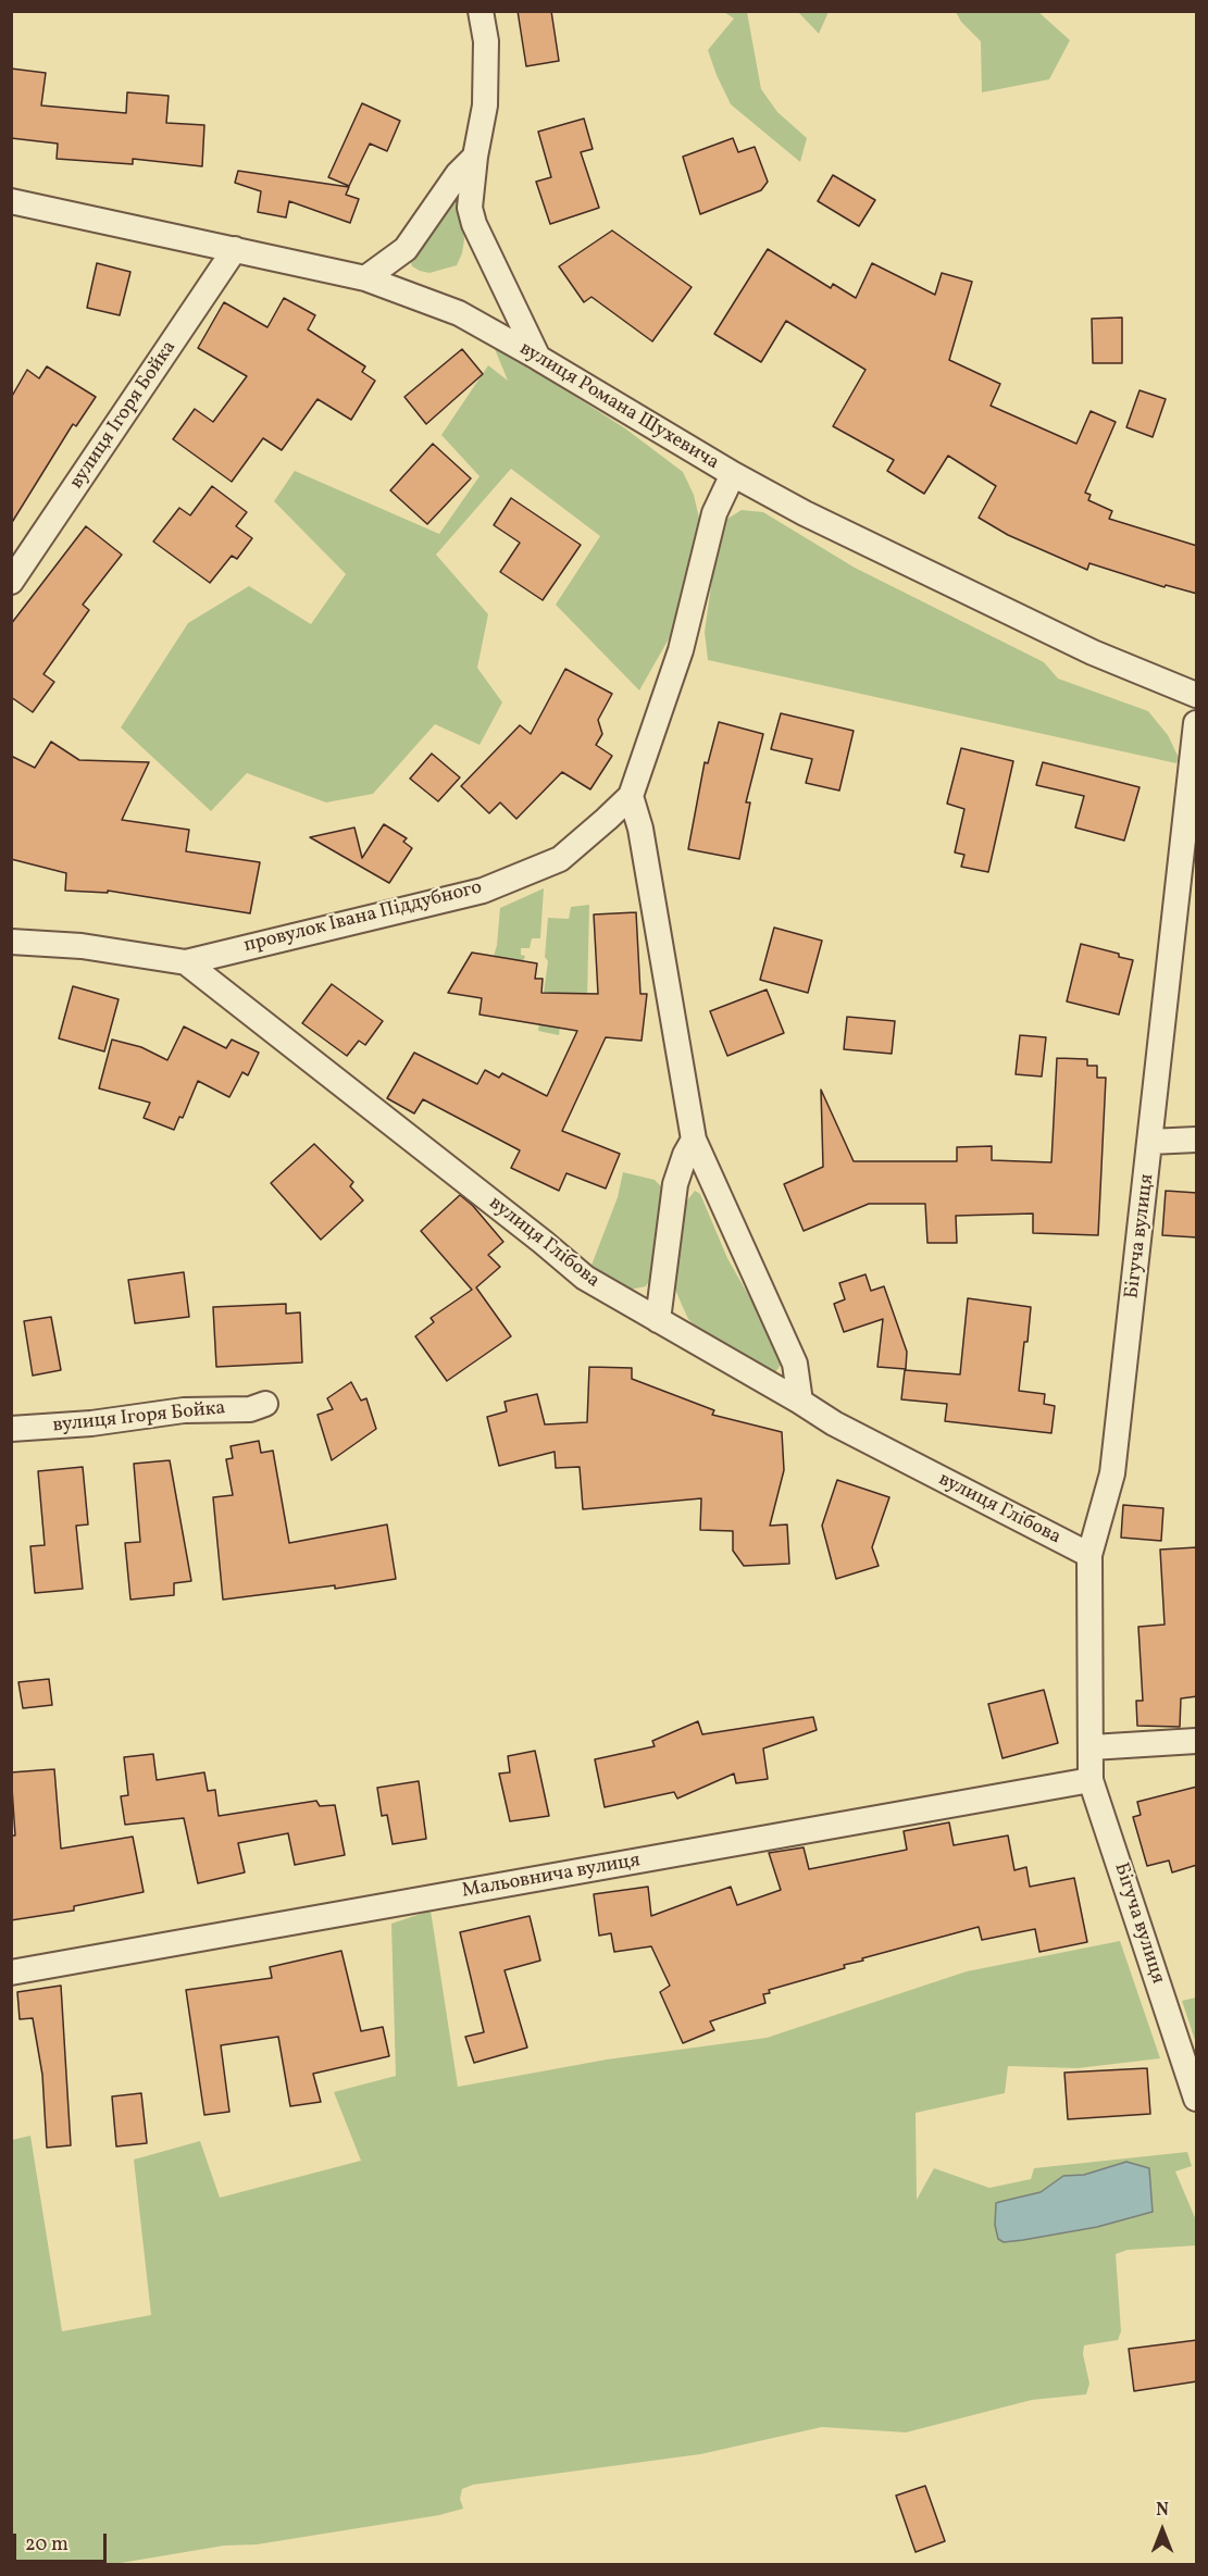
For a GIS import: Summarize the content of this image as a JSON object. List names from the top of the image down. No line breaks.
{"streets":{"street":["вулиця Романа Шухевича","вулиця Ігоря Бойка","провулок Івана Піддубного","Бігуча вулиця","вулиця Глібова","Мальовнича вулиця"]},"crossings":[["вулиця Романа Шухевича","вулиця Ігоря Бойка"],["вулиця Романа Шухевича","провулок Івана Піддубного"],["провулок Івана Піддубного","вулиця Глібова"],["Бігуча вулиця","вулиця Глібова"],["Бігуча вулиця","Мальовнича вулиця"]],"scale_bar":"20 m","north":"top"}
